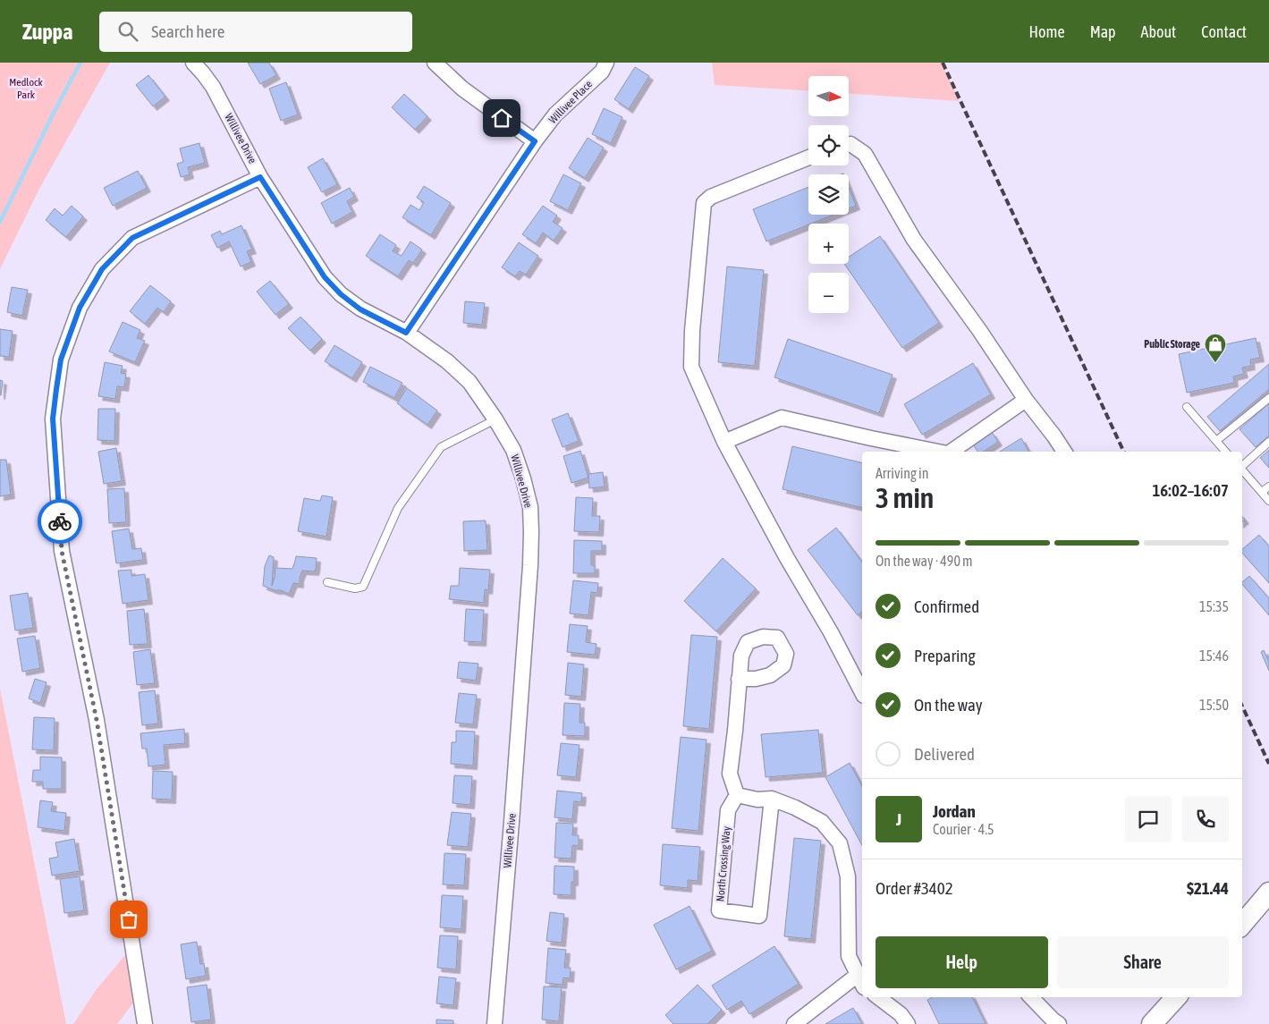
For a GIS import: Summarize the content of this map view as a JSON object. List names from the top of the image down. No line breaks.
{"streets":{"street":["Willivee Place","Willivee Drive","North Crossing Way"]},"crossings":[["Willivee Place","Willivee Drive"]],"parks":["Medlock Park"],"places":{"shop":["Public Storage"]},"north":"right","page":{"header":"Zuppa","search":"Search here","nav":["Home","Map","About","Contact"],"map_buttons":["+","−"],"heading":["3 min","Arriving in","16:02–16:07"],"panel":["Jordan","Courier · 4.5","Order #3402","$21.44"],"bar":"On the way · 490 m","list":[["Confirmed","15:35"],["Preparing","15:46"],["On the way","15:50"],"Delivered"],"round":"J","buttons":["Help","Share"]}}
